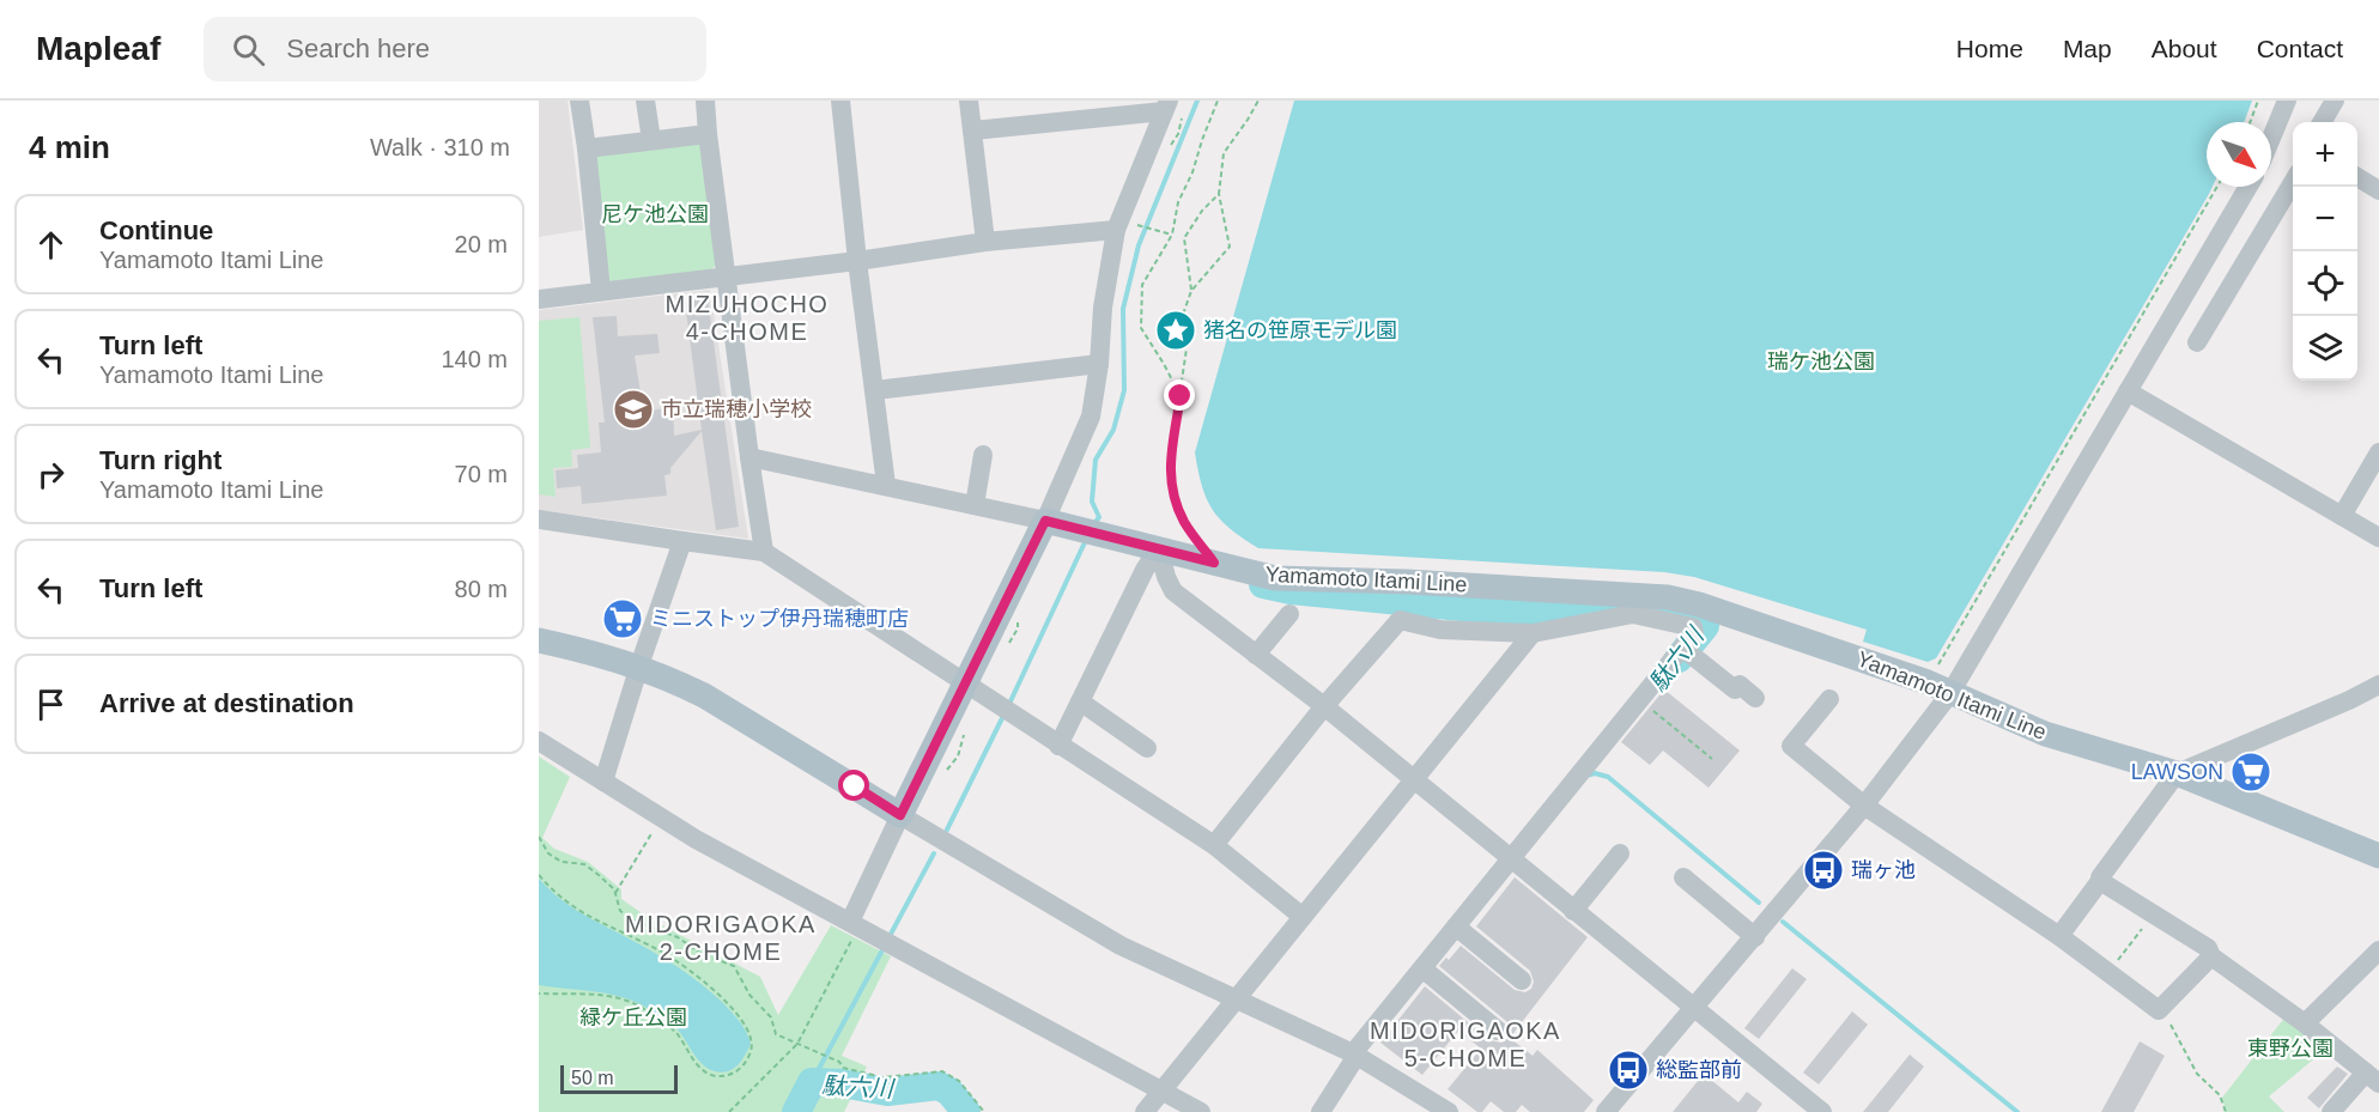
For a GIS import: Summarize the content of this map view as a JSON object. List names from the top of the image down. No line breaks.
{"streets":{"main road":["Yamamoto Itami Line"]},"districts":["MIZUHOCHO 4-CHOME","MIDORIGAOKA 2-CHOME","MIDORIGAOKA 5-CHOME"],"water":["駄六川"],"parks":["尼ケ池公園","瑞ケ池公園","緑ケ丘公園","東野公園"],"places":{"place":["猪名の笹原モデル園"],"school or university":["市立瑞穂小学校"],"supermarket":["ミニストップ伊丹瑞穂町店","LAWSON"],"bus stop":["瑞ヶ池","総監部前"]},"scale_bar":"50 m","north":"bottom right","page":{"header":"Mapleaf","search":"Search here","nav":["Home","Map","About","Contact"],"heading":["4 min","Walk · 310 m"],"map_buttons":["+","−"],"list":[["Continue","Yamamoto Itami Line","20 m"],["Turn left","Yamamoto Itami Line","140 m"],["Turn right","Yamamoto Itami Line","70 m"],["Turn left","80 m"],"Arrive at destination"],"scale":"50 m"}}
